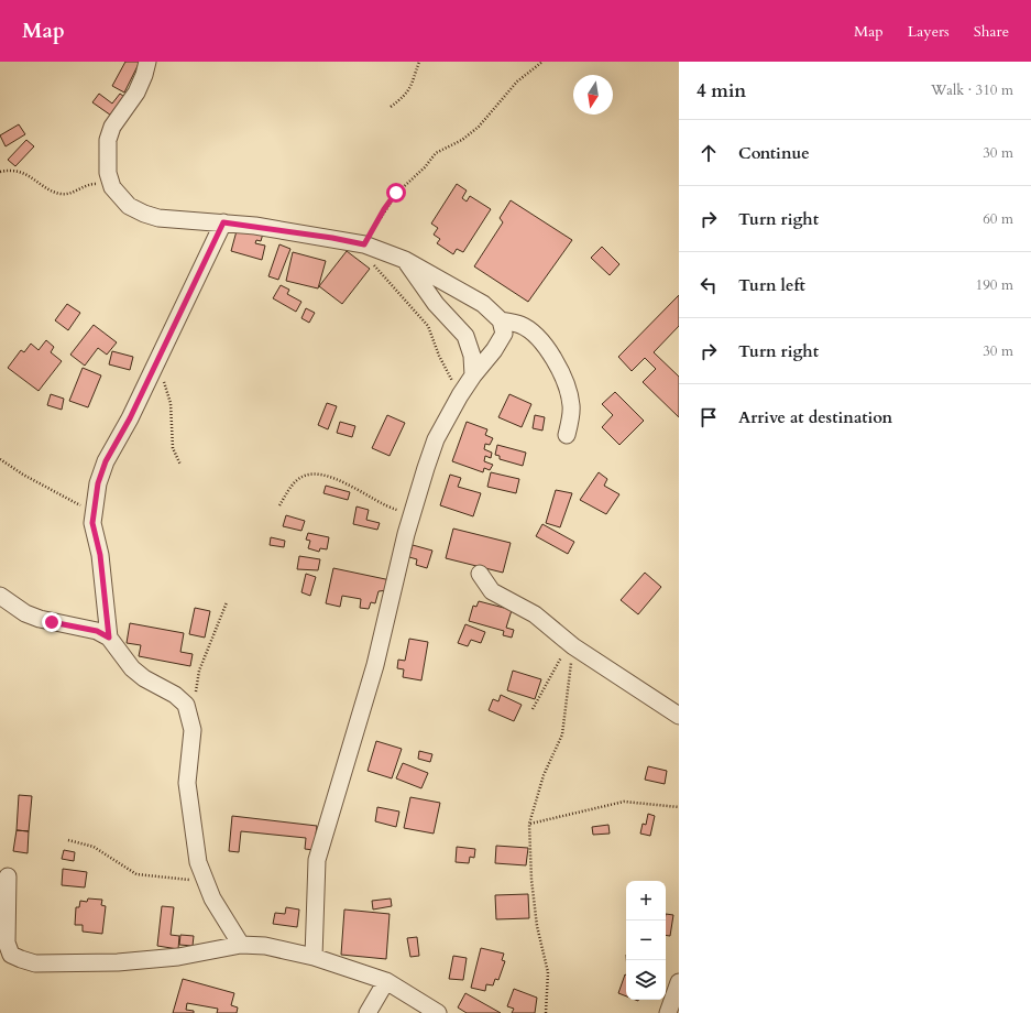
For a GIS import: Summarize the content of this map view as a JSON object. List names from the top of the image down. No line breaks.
{"north":"bottom","page":{"header":"Map","nav":["Map","Layers","Share"],"heading":["4 min","Walk · 310 m"],"list":[["Continue","30 m"],["Turn right","60 m"],["Turn left","190 m"],["Turn right","30 m"],"Arrive at destination"],"map_buttons":["+","−"]}}
